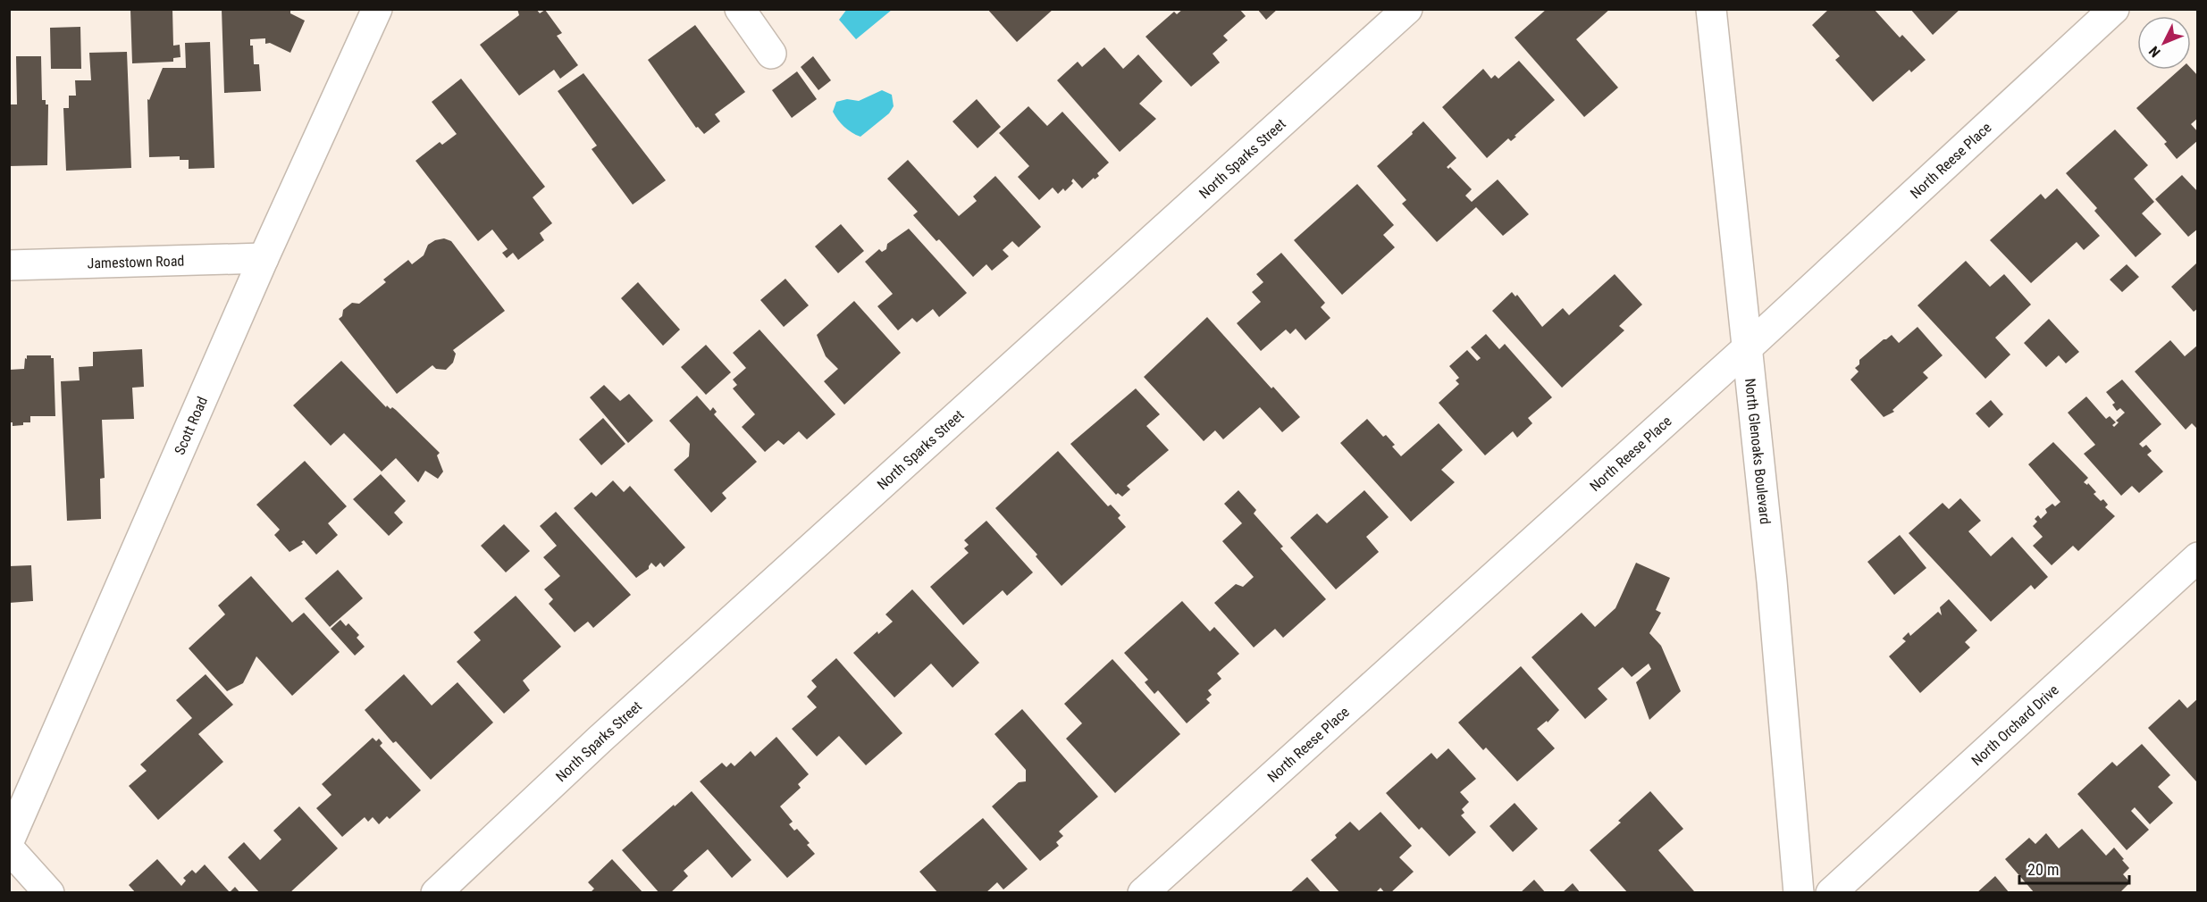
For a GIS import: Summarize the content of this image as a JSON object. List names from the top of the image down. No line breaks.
{"streets":{"street":["North Sparks Street","North Reese Place","Jamestown Road","Scott Road","North Glenoaks Boulevard","North Orchard Drive"]},"crossings":[["North Reese Place","North Glenoaks Boulevard"],["Jamestown Road","Scott Road"]],"scale_bar":"20 m","north":"bottom left"}
